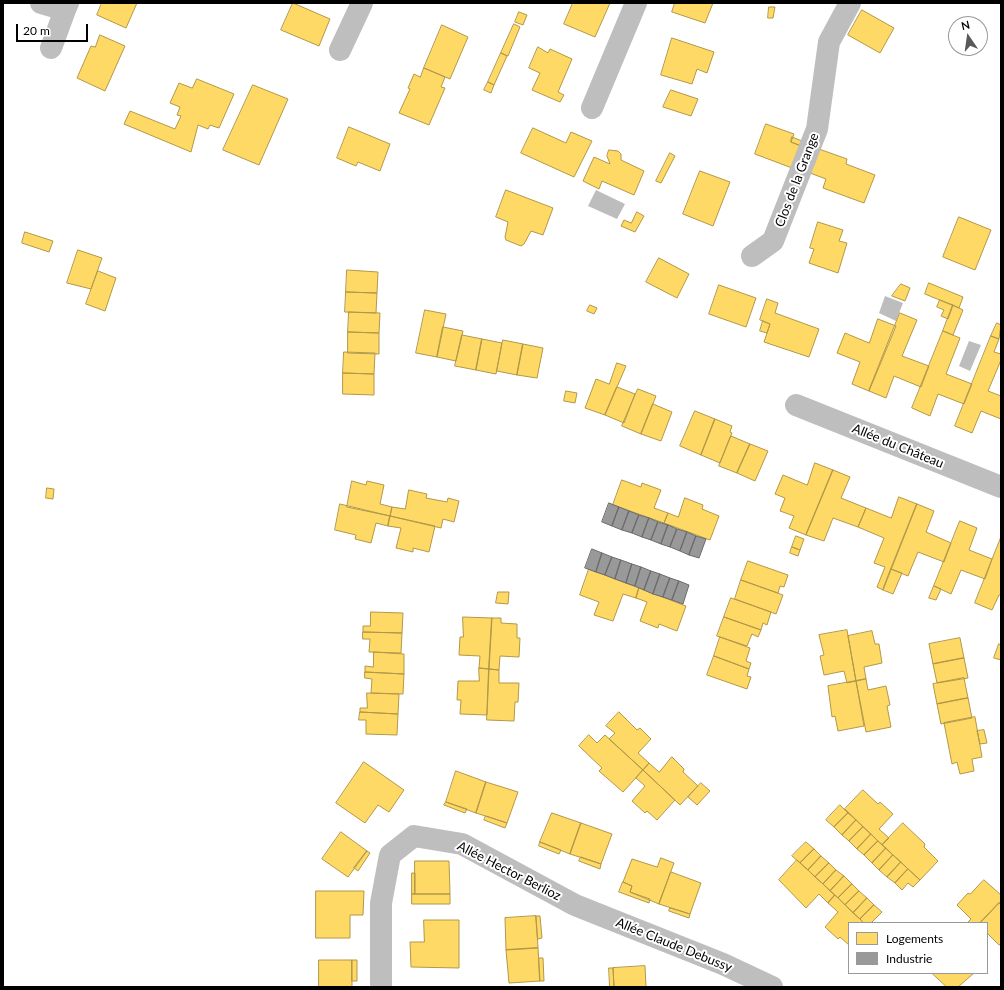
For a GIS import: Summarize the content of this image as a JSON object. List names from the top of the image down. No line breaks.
{"streets":{"street":["Clos de la Grange","Allée du Château","Allée Hector Berlioz","Allée Claude Debussy"]},"crossings":[["Allée Hector Berlioz","Allée Claude Debussy"]],"legend":["Logements","Industrie"],"scale_bar":"20 m","north":"top"}
